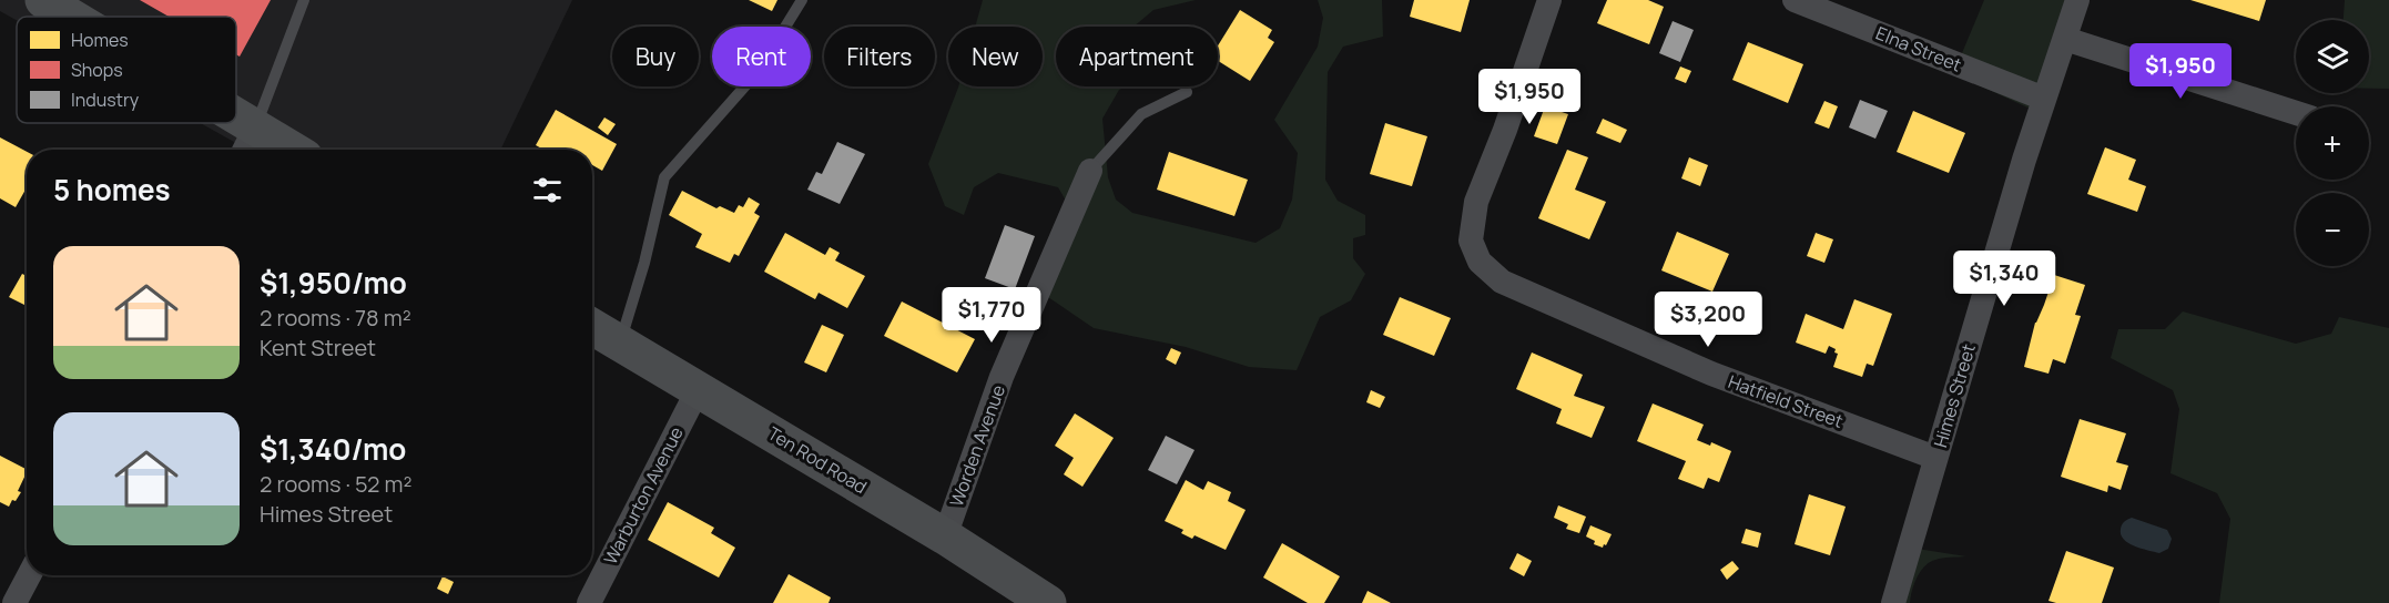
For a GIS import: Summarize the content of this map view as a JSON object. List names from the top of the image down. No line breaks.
{"streets":{"main road":["Ten Rod Road"],"street":["Elna Street","Himes Street","Hatfield Street","Worden Avenue","Warburton Avenue"]},"crossings":[["Elna Street","Himes Street"],["Himes Street","Hatfield Street"],["Worden Avenue","Ten Rod Road"],["Ten Rod Road","Warburton Avenue"]],"legend":["Homes","Shops","Industry"],"page":{"map_buttons":["+","−"],"chip":["Buy","Rent","Filters","New","Apartment"],"price":["$1,950","$1,950","$1,340","$1,770","$3,200"],"heading":"5 homes","list":[{"name":"$1,950/mo","note":"2 rooms · 78 m² · Kent Street"},{"name":"$1,340/mo","note":"2 rooms · 52 m² · Himes Street"}]}}
